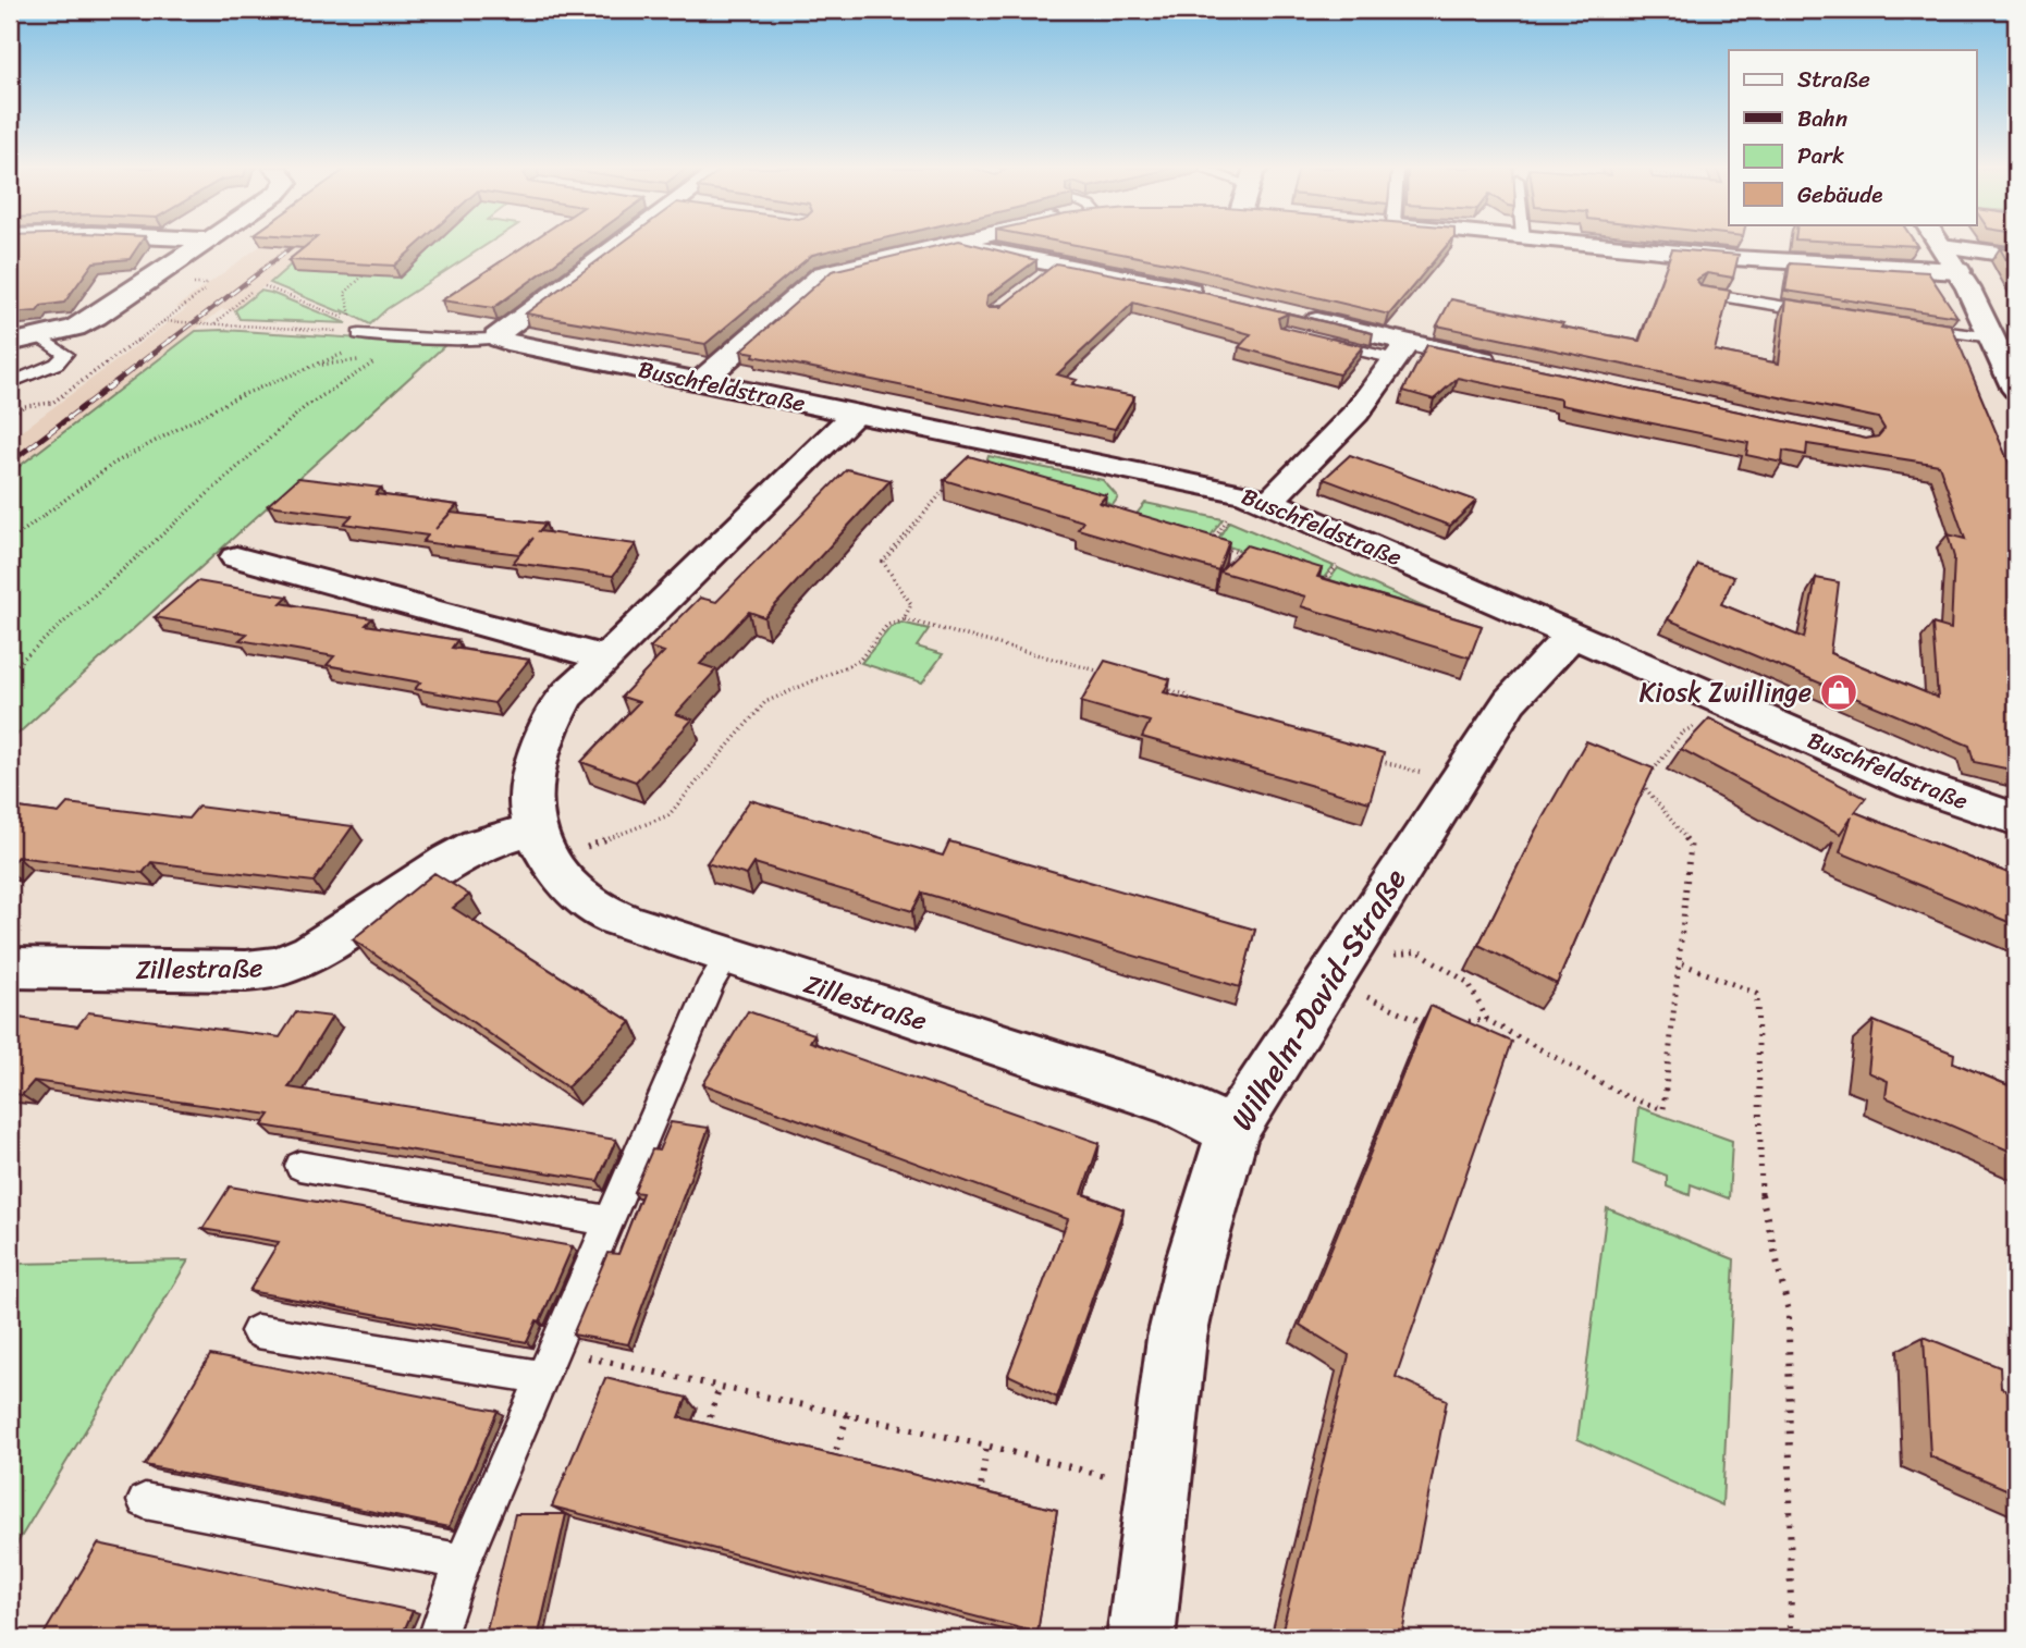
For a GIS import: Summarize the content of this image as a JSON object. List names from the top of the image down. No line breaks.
{"streets":{"street":["Buschfeldstraße","Zillestraße","Wilhelm-David-Straße"]},"crossings":[["Buschfeldstraße","Wilhelm-David-Straße"],["Zillestraße","Wilhelm-David-Straße"]],"places":{"shop":["Kiosk Zwillinge"]},"legend":["Straße","Bahn","Park","Gebäude"]}
